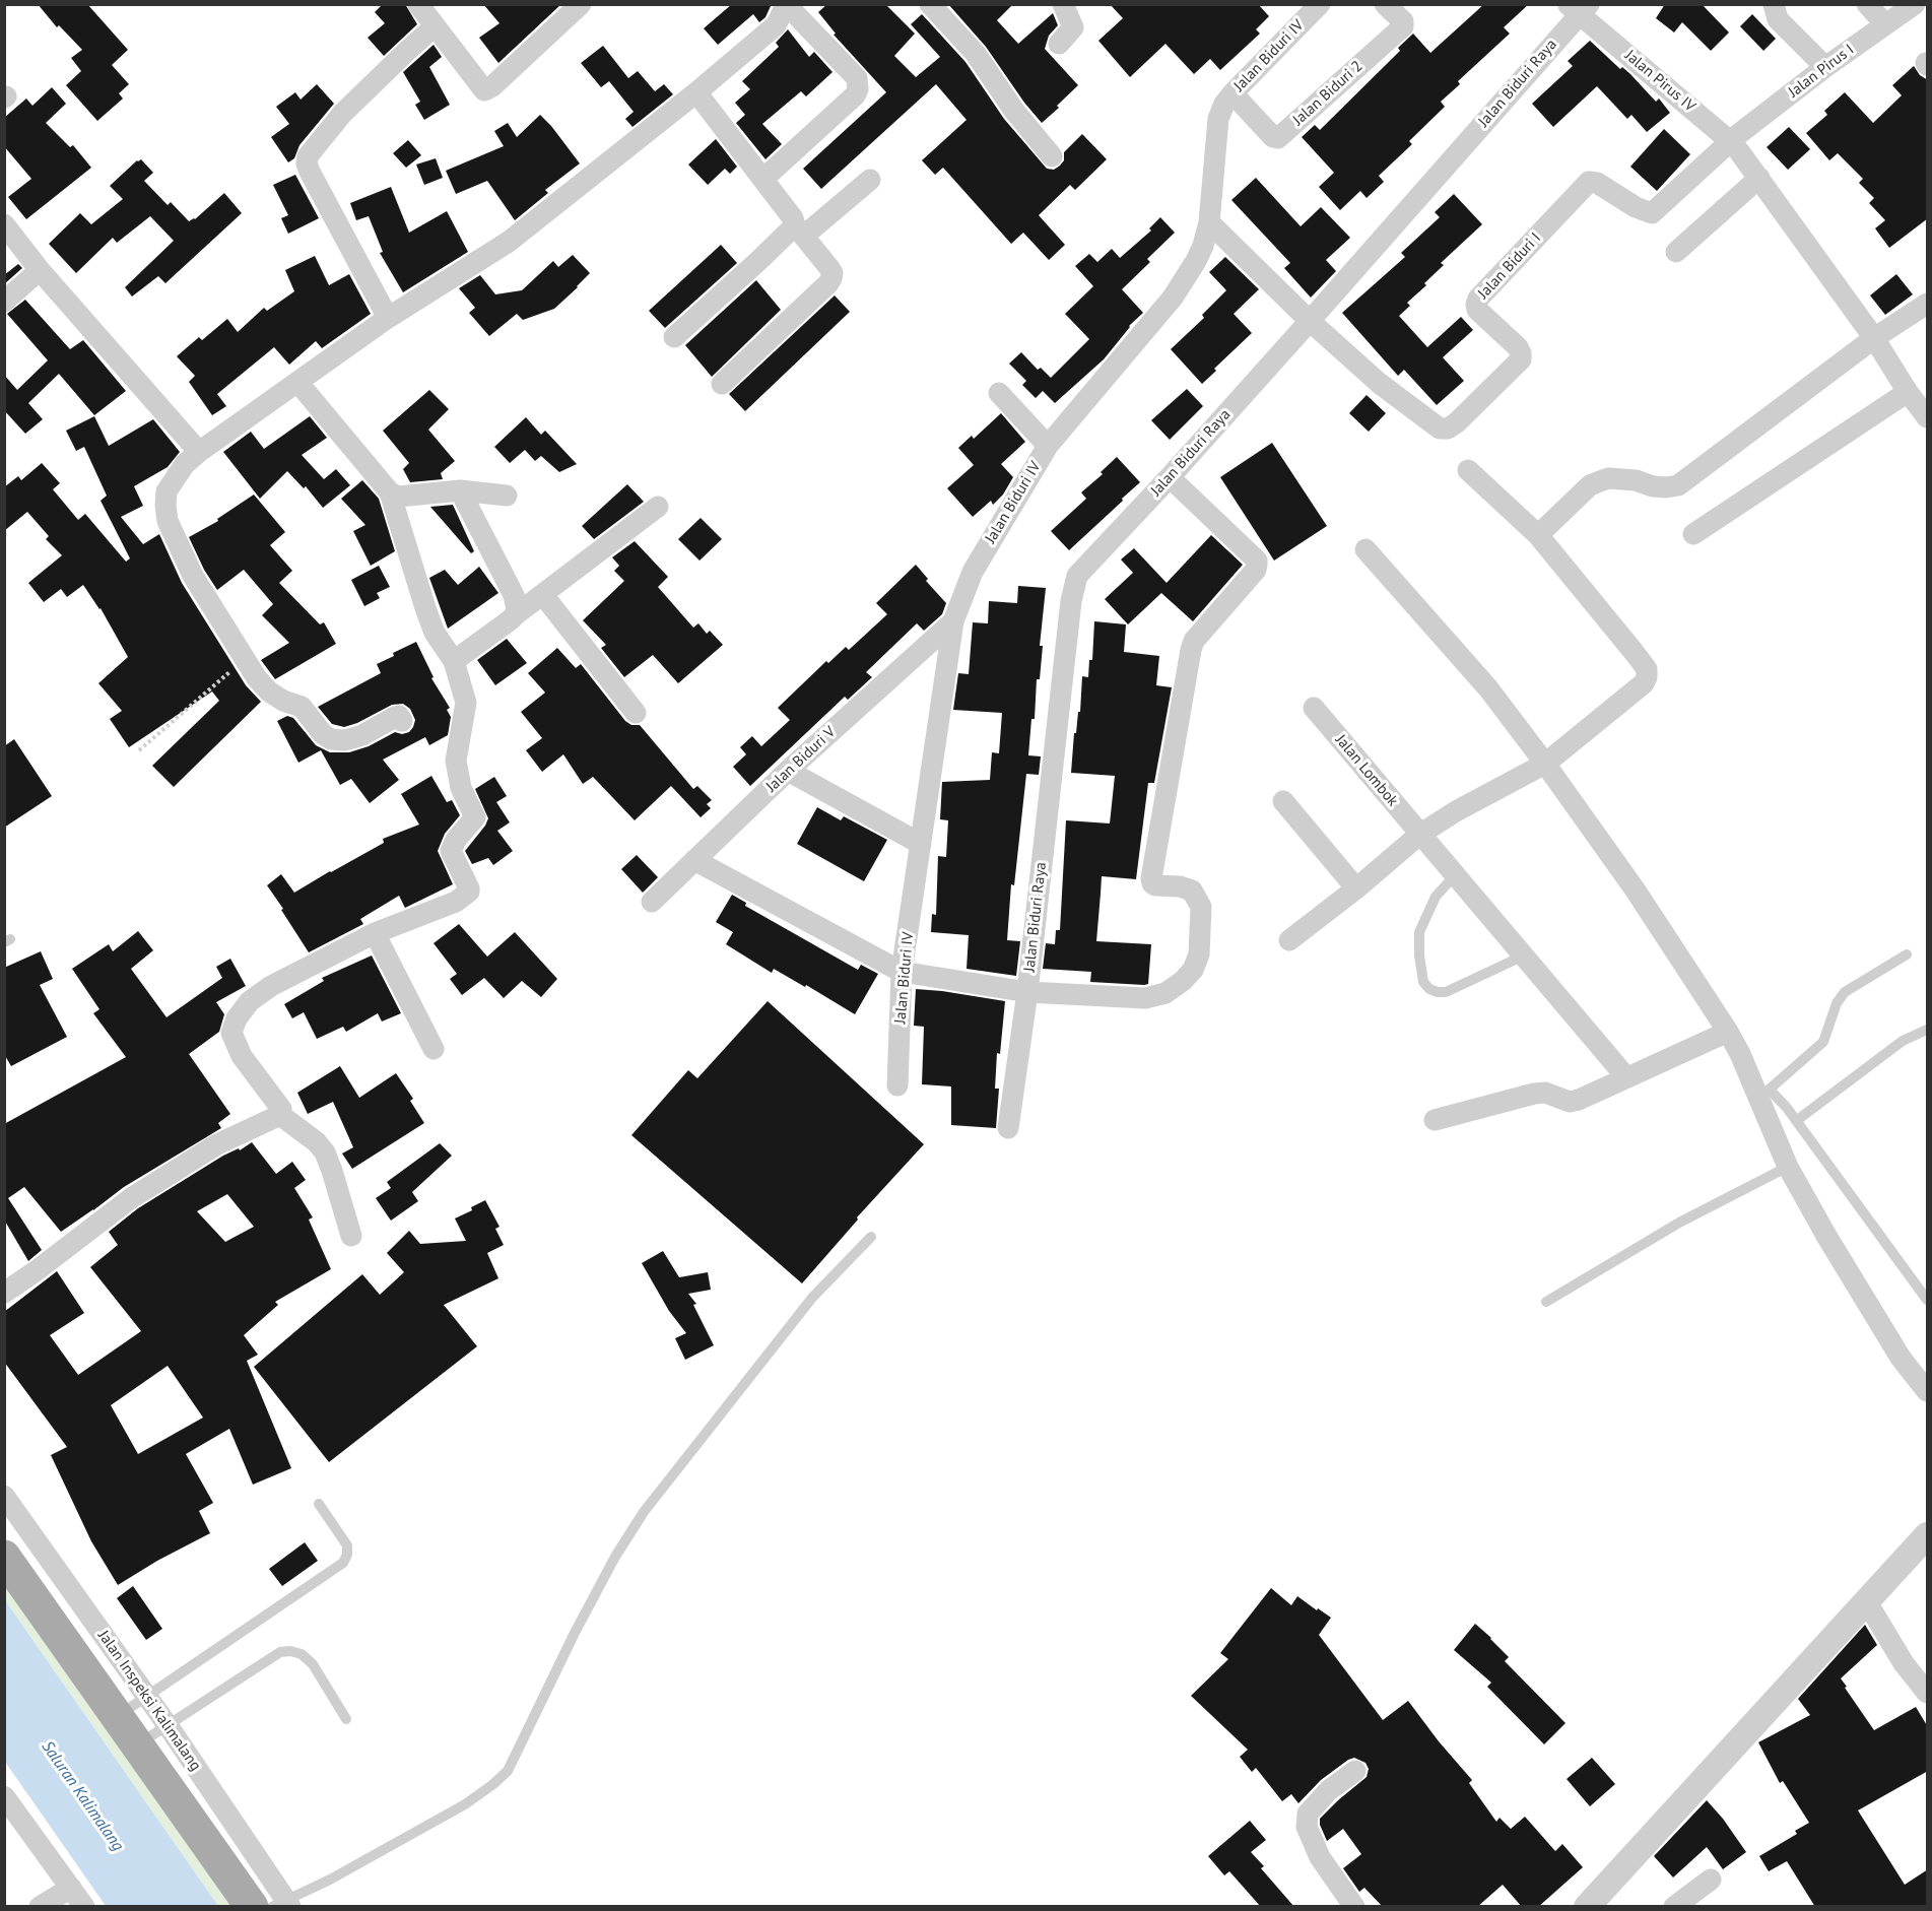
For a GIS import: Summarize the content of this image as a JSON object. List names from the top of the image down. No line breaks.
{"streets":{"street":["Jalan Biduri IV","Jalan Pirus I","Jalan Pirus IV","Jalan Biduri Raya","Jalan Biduri 2","Jalan Biduri I","Jalan Biduri V","Jalan Lombok","Jalan Inspeksi Kalimalang"]},"crossings":[["Jalan Biduri IV","Jalan Biduri 2"],["Jalan Biduri IV","Jalan Biduri V"],["Jalan Pirus I","Jalan Pirus IV"],["Jalan Pirus I","Jalan Biduri I"],["Jalan Pirus IV","Jalan Biduri Raya"],["Jalan Pirus IV","Jalan Biduri I"],["Jalan Biduri Raya","Jalan Biduri I"]],"water":["Saluran Kalimalang"]}
